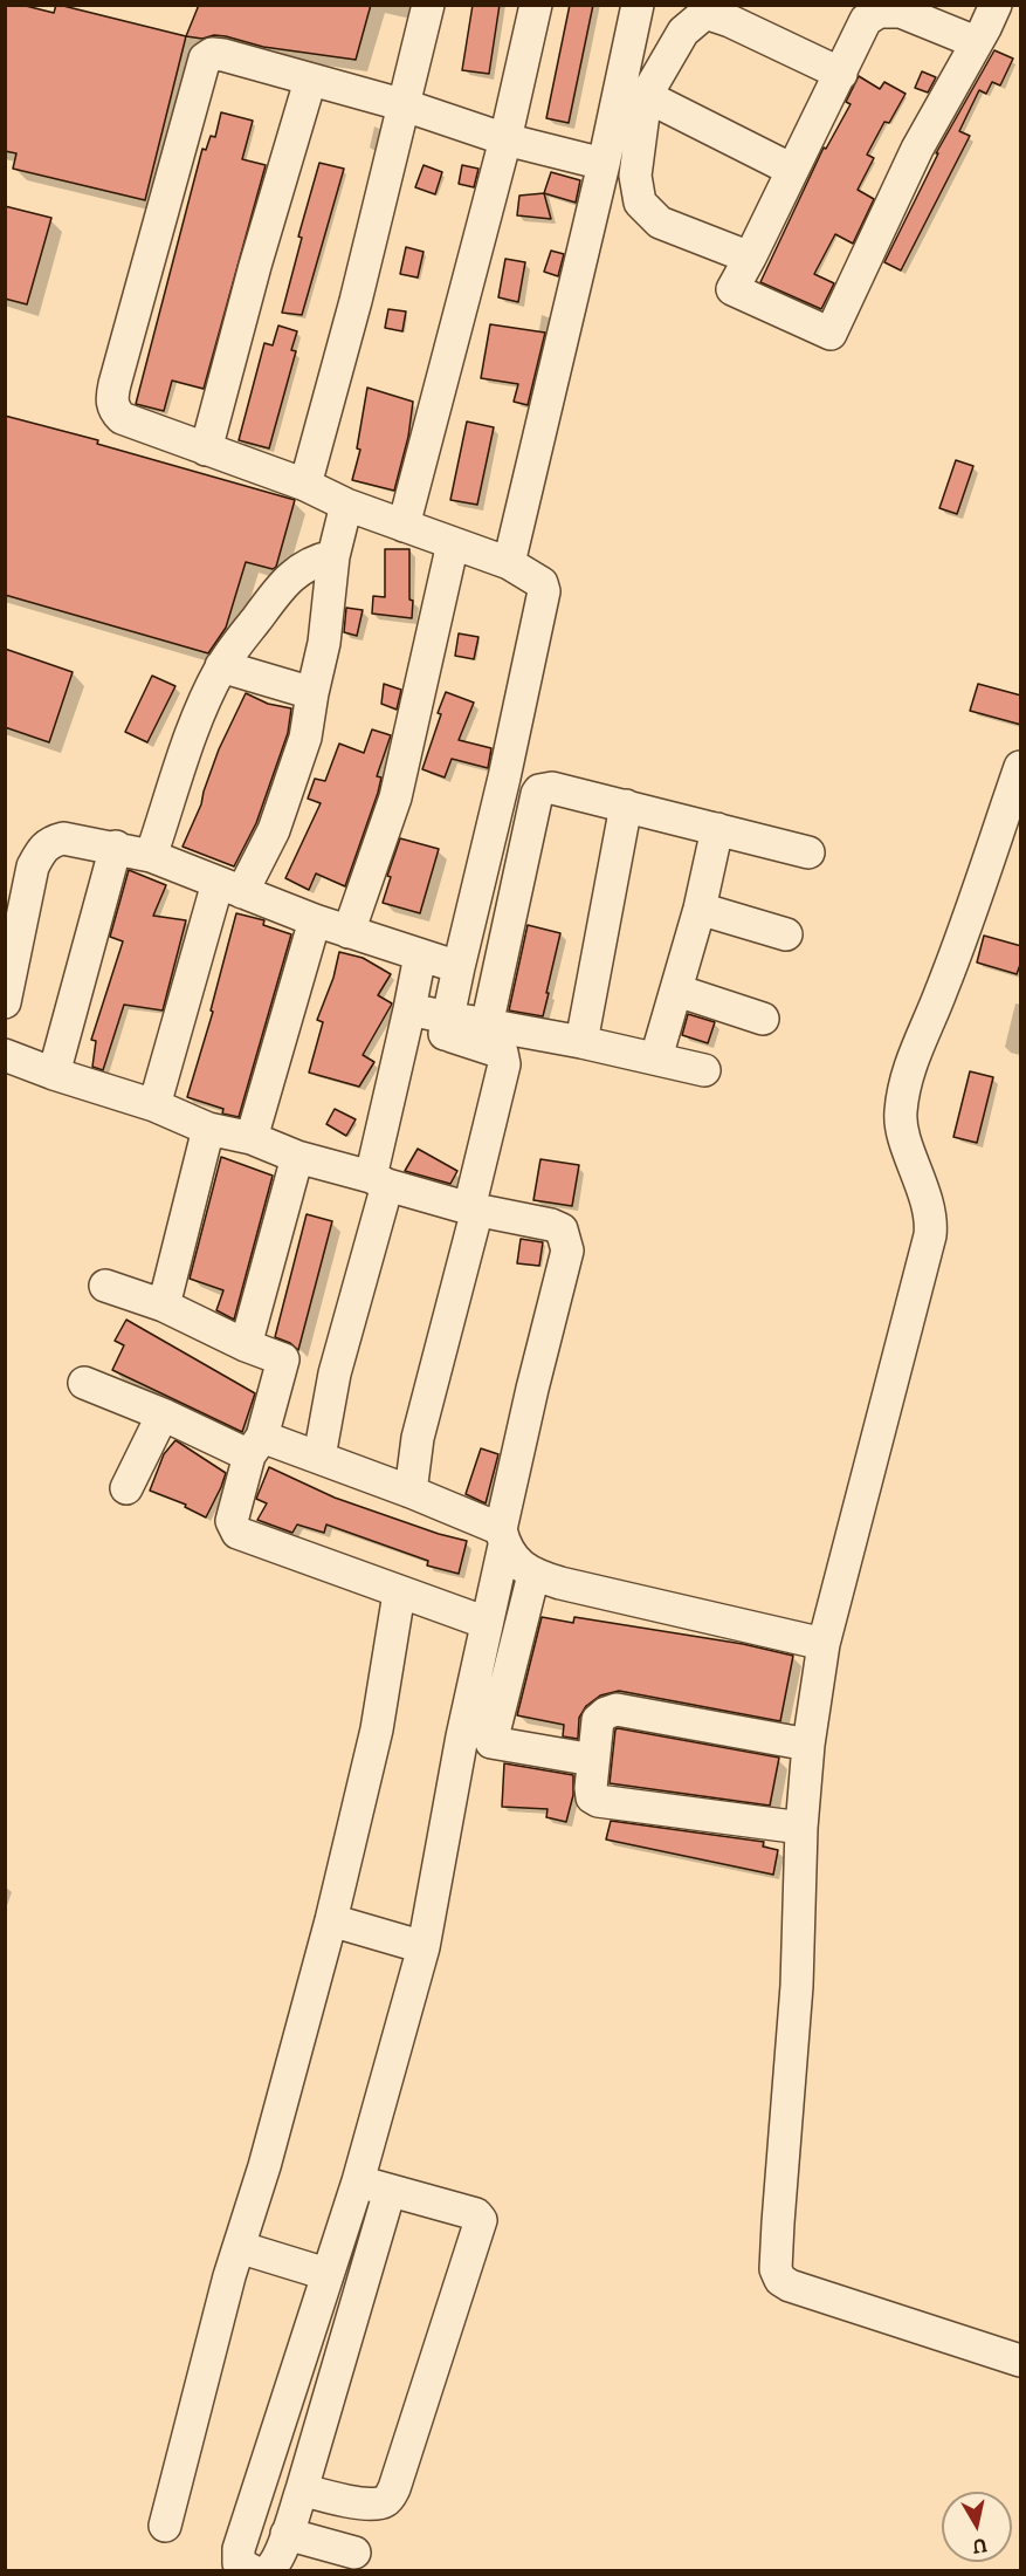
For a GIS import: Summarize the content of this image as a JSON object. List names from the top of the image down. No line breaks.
{"north":"bottom"}
